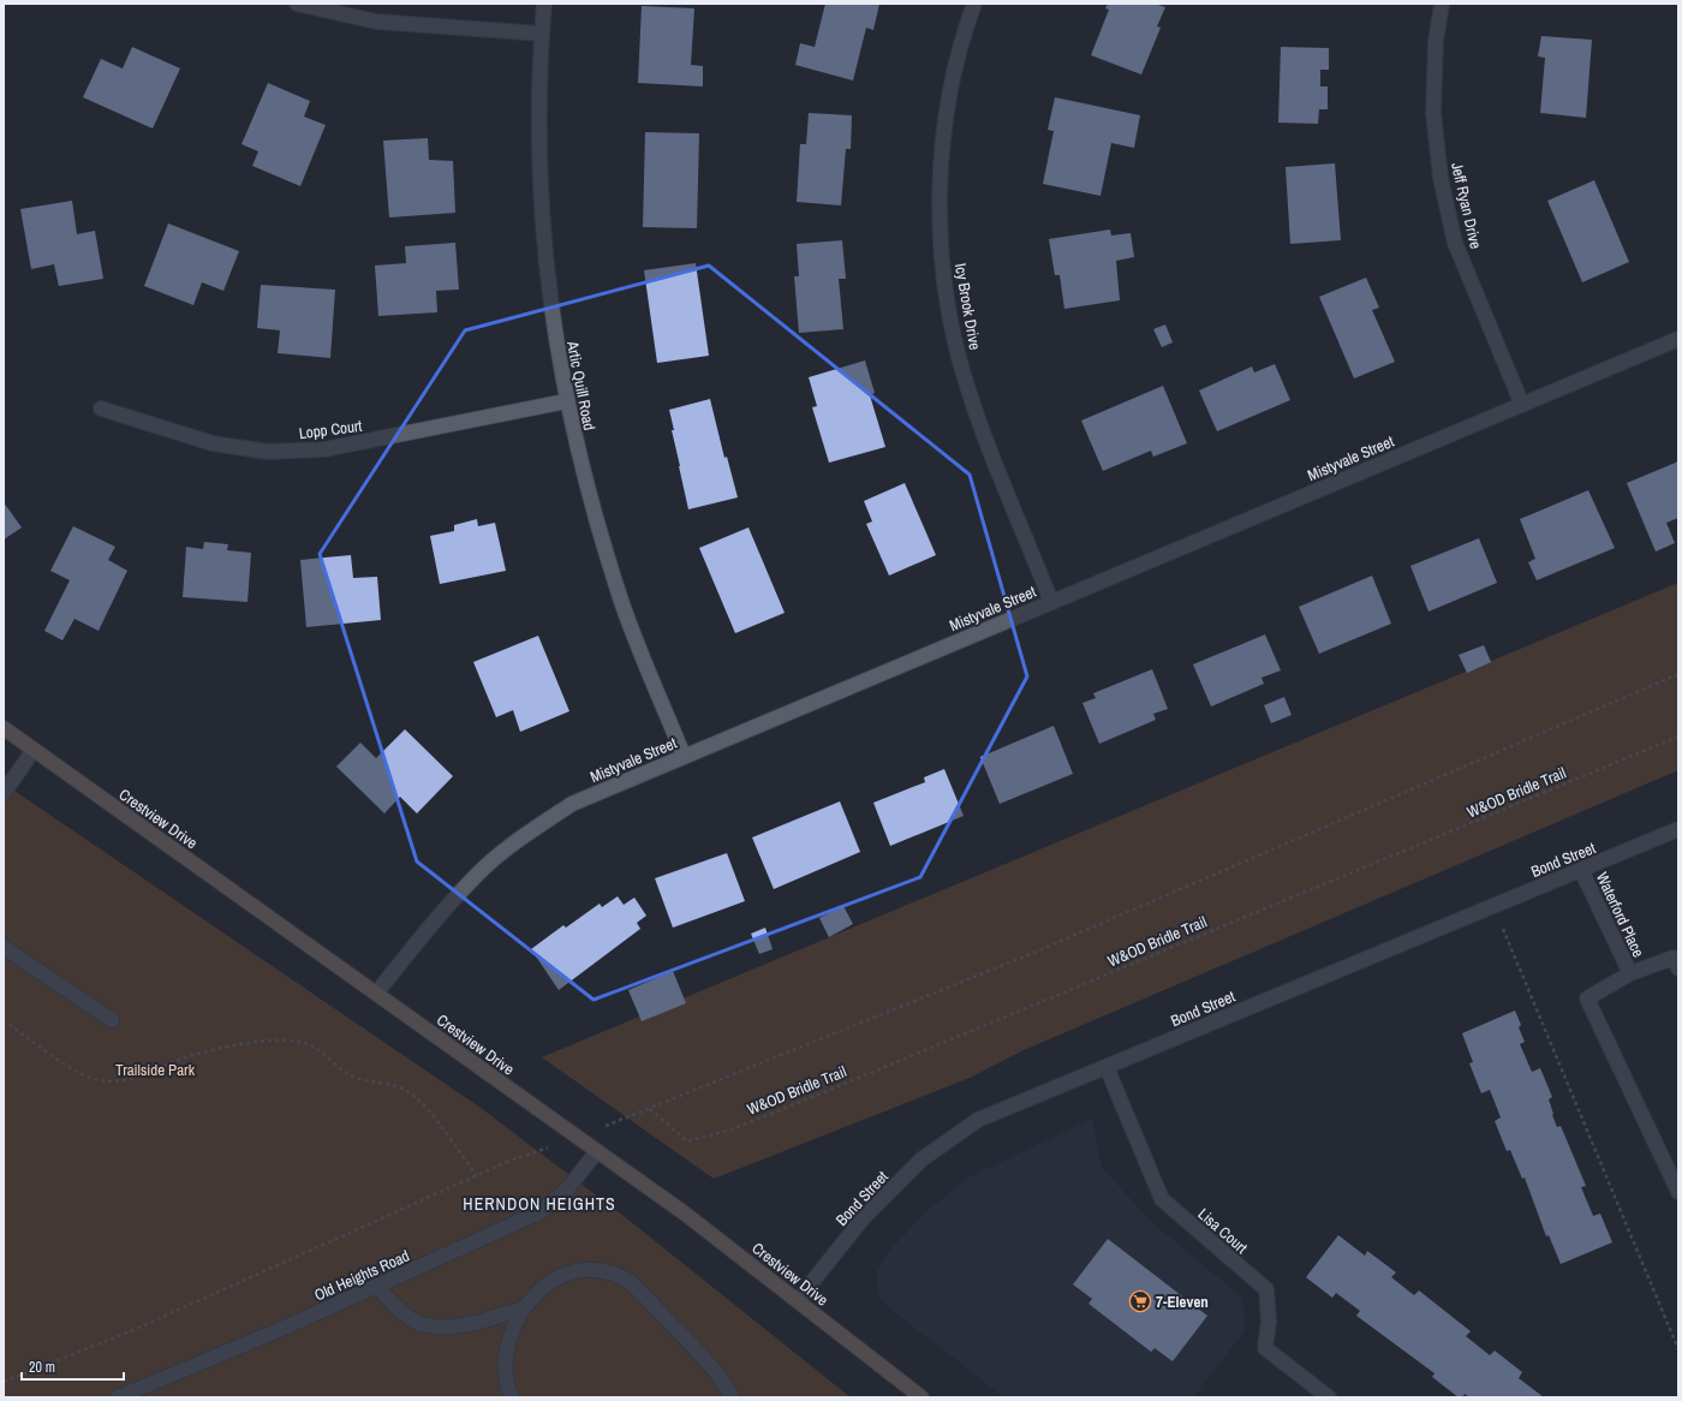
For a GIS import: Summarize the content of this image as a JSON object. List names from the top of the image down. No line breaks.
{"streets":{"main road":["Crestview Drive"],"street":["Jeff Ryan Drive","Icy Brook Drive","Artic Quill Road","Lopp Court","Mistyvale Street","Bond Street","Waterford Place","Lisa Court","Old Heights Road"],"path":["W&OD Bridle Trail"]},"crossings":[["Jeff Ryan Drive","Mistyvale Street"],["Icy Brook Drive","Mistyvale Street"],["Artic Quill Road","Lopp Court"],["Artic Quill Road","Mistyvale Street"],["Mistyvale Street","Crestview Drive"],["Crestview Drive","Bond Street"],["Crestview Drive","Old Heights Road"],["Bond Street","Waterford Place"],["Bond Street","Lisa Court"]],"districts":["HERNDON HEIGHTS"],"parks":["Trailside Park"],"places":{"supermarket":["7-Eleven"]},"scale_bar":"20 m"}
